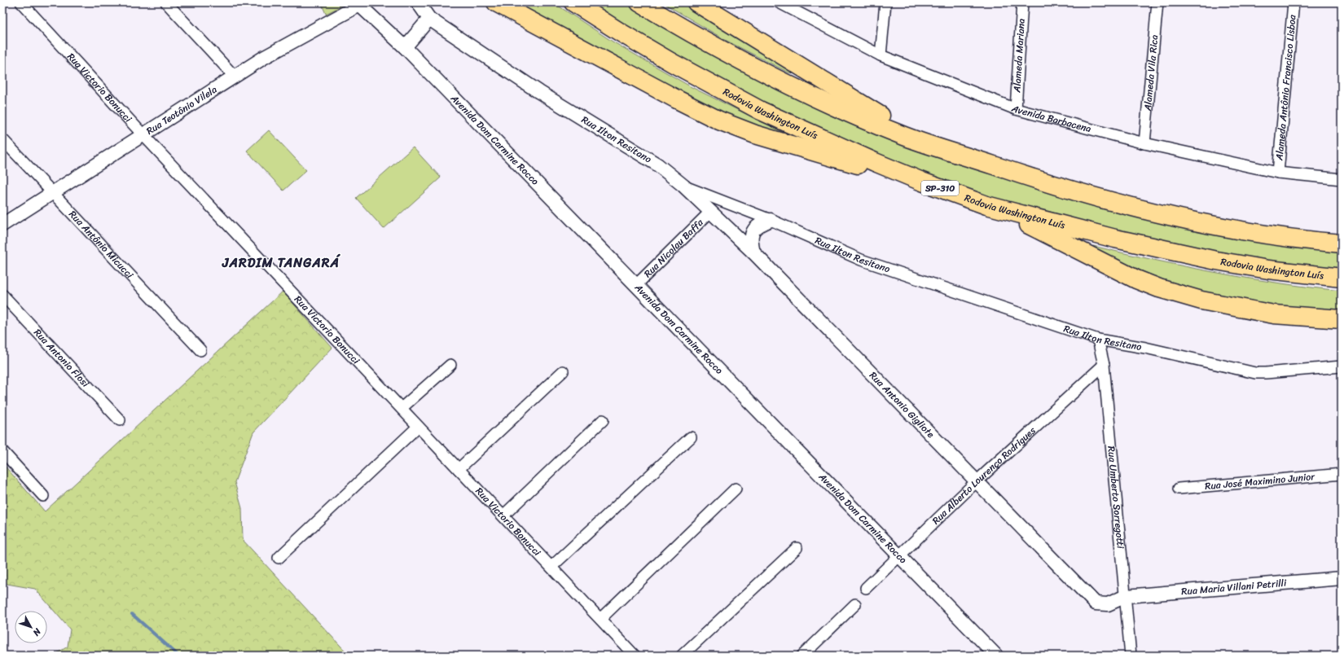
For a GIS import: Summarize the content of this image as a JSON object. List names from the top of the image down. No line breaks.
{"streets":{"highway":["Rodovia Washington Luís","SP-310"],"street":["Alameda Mariana","Alameda Vila Rica","Rua Victorio Bonucci","Alameda Antônio Francisco Lisboa","Rua Teotônio Vilela","Avenida Barbacena","Avenida Dom Carmine Rocco","Rua Ilton Resitano","Rua Antônio Micucci","Rua Nicolau Baffa","Rua Antonio Flosi","Rua Antonio Gigliote","Rua Alberto Lourenço Rodrigues","Rua José Maximino Junior","Rua Umberto Sorregotti","Rua Maria Villani Petrilli"]},"crossings":[["Alameda Mariana","Avenida Barbacena"],["Alameda Vila Rica","Avenida Barbacena"],["Rua Victorio Bonucci","Rua Teotônio Vilela"],["Alameda Antônio Francisco Lisboa","Avenida Barbacena"],["Rua Teotônio Vilela","Avenida Dom Carmine Rocco"],["Rua Teotônio Vilela","Rua Antônio Micucci"],["Avenida Dom Carmine Rocco","Rua Nicolau Baffa"],["Avenida Dom Carmine Rocco","Rua Alberto Lourenço Rodrigues"],["Rua Ilton Resitano","Rua Antonio Gigliote"],["Rua Ilton Resitano","Rua Umberto Sorregotti"],["Rua Nicolau Baffa","Rua Antonio Gigliote"],["Rua Antonio Gigliote","Rua Alberto Lourenço Rodrigues"],["Rua Antonio Gigliote","Rua Umberto Sorregotti"],["Rua Antonio Gigliote","Rua Maria Villani Petrilli"],["Rua Alberto Lourenço Rodrigues","Rua Umberto Sorregotti"],["Rua Umberto Sorregotti","Rua Maria Villani Petrilli"]],"districts":["JARDIM TANGARÁ"],"north":"bottom right"}
